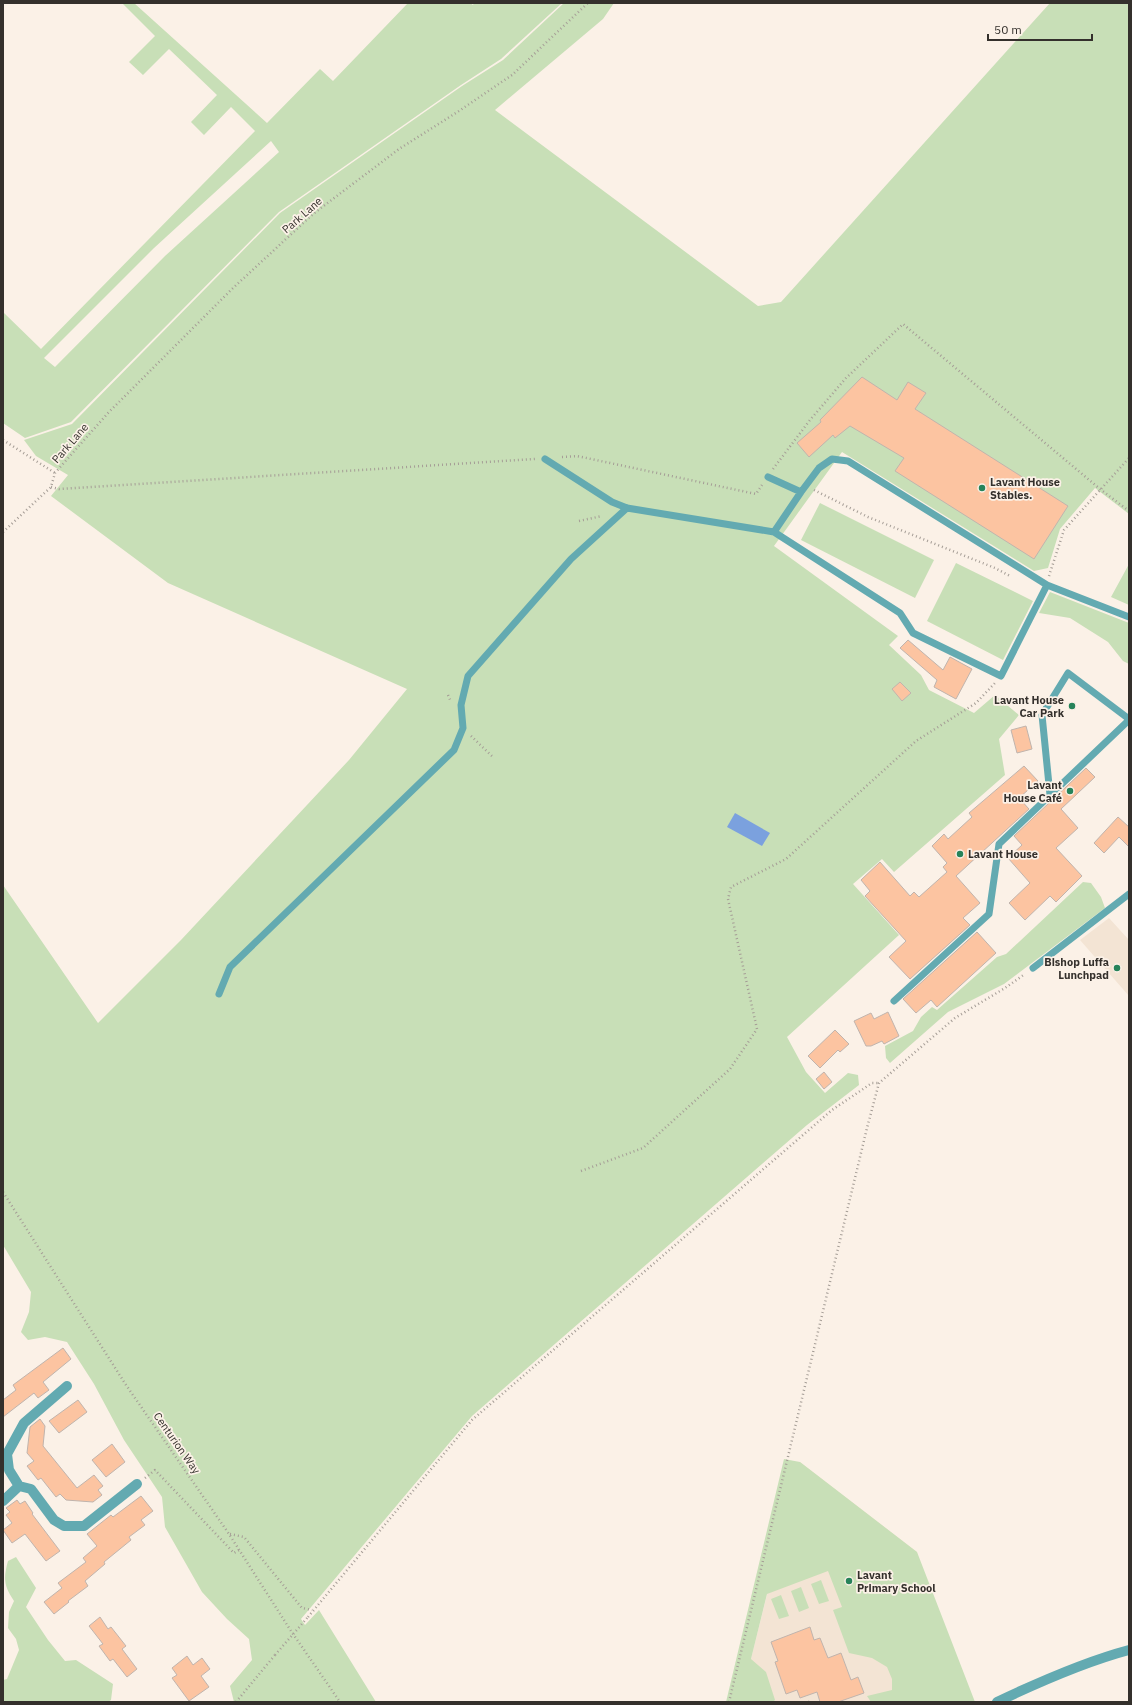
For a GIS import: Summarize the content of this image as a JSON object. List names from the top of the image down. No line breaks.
{"streets":{"path":["Park Lane","Centurion Way"]},"places":["Lavant House Stables.","Lavant House Car Park","Lavant House Café","Lavant House","Bishop Luffa Lunchpad","Lavant Primary School"],"scale_bar":"50 m"}
